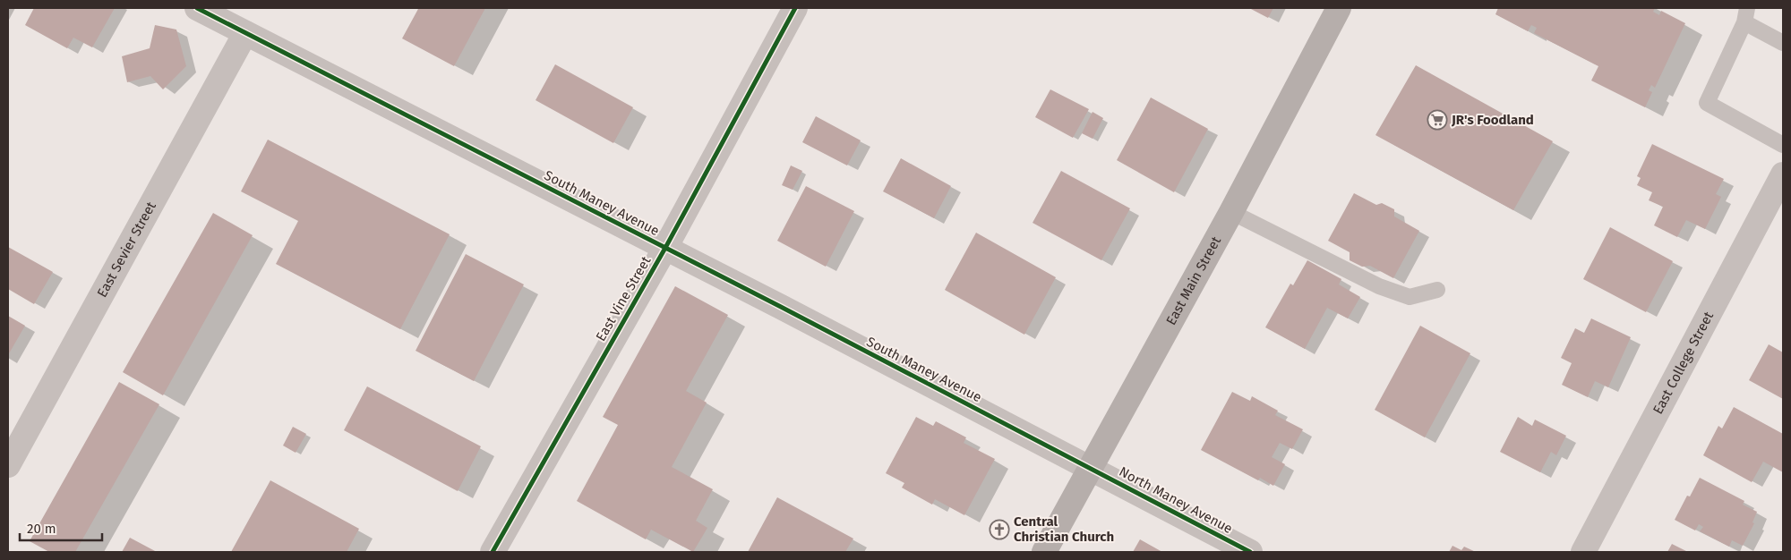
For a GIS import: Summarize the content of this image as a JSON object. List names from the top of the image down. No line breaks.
{"streets":{"street":["South Maney Avenue","East Sevier Street","East Main Street","East Vine Street","East College Street","North Maney Avenue"]},"crossings":[["South Maney Avenue","East Sevier Street"],["South Maney Avenue","East Main Street"],["South Maney Avenue","East Vine Street"],["South Maney Avenue","North Maney Avenue"],["East Main Street","North Maney Avenue"]],"places":{"supermarket":["JR's Foodland"],"church":["Central Christian Church"]},"scale_bar":"20 m"}
